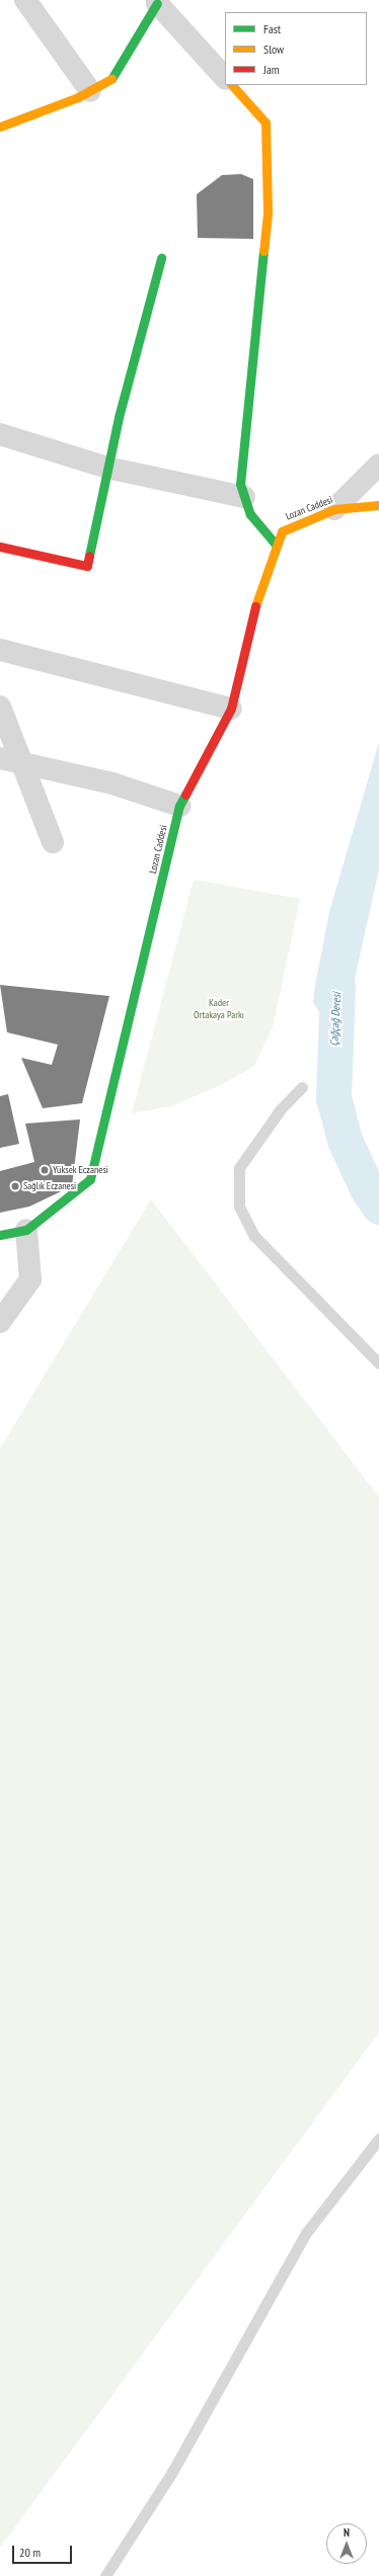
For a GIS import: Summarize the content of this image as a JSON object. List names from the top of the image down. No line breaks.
{"streets":{"street":["Lozan Caddesi"]},"water":["Çağçağ Deresi"],"parks":["Kader Ortakaya Parkı"],"places":["Yüksek Eczanesi","Sağlık Eczanesi"],"legend":["Fast","Slow","Jam"],"scale_bar":"20 m","north":"top"}
